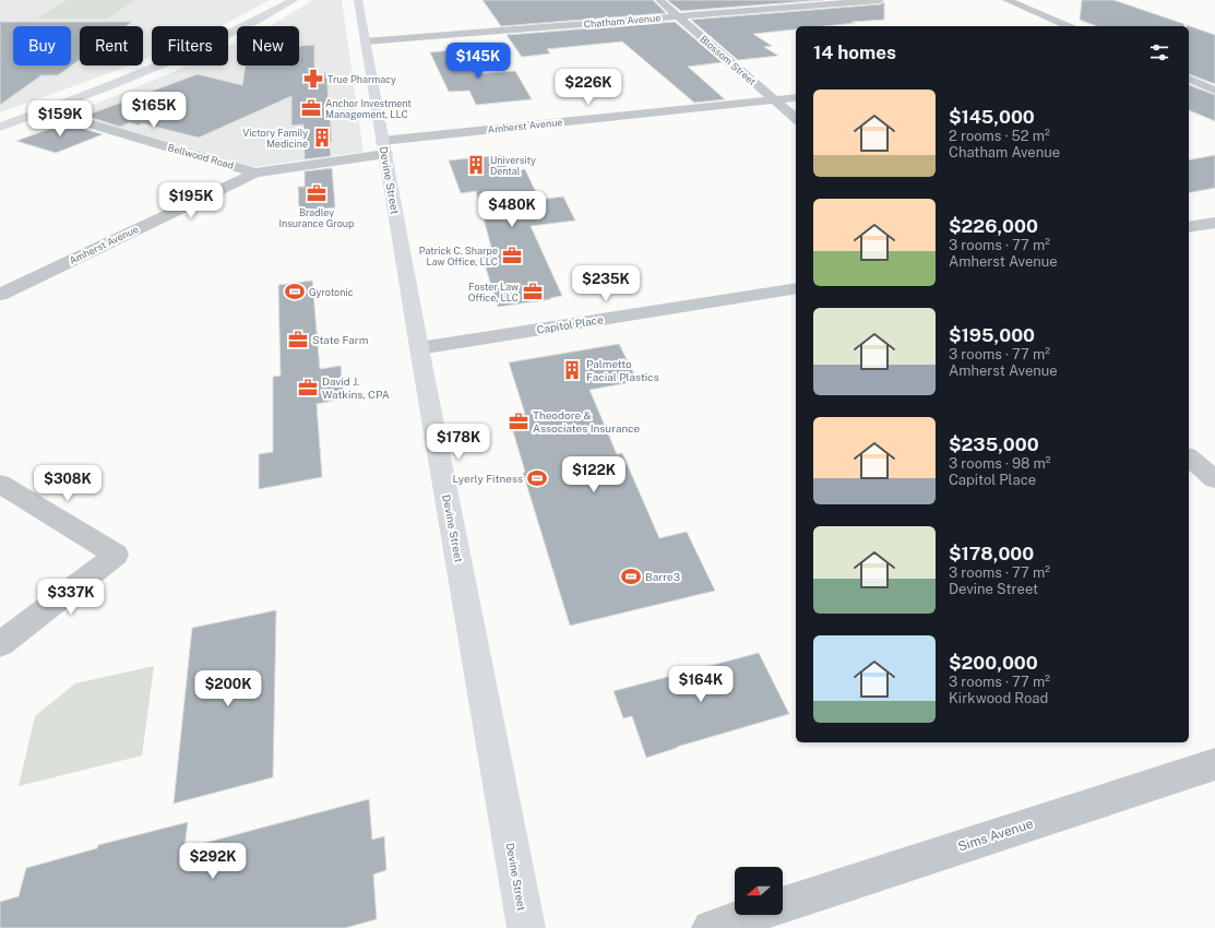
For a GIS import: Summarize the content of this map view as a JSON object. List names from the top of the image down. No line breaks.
{"streets":{"main road":["Devine Street"],"street":["Chatham Avenue","Blossom Street","Amherst Avenue","Bellwood Road","Capitol Place","Sims Avenue"]},"crossings":[["Chatham Avenue","Blossom Street"],["Chatham Avenue","Devine Street"],["Blossom Street","Amherst Avenue"],["Amherst Avenue","Bellwood Road"],["Amherst Avenue","Devine Street"],["Devine Street","Capitol Place"]],"places":{"pharmacy":["True Pharmacy"],"office":["Anchor Investment Management, LLC","Bradley Insurance Group","Patrick C. Sharpe Law Office, LLC","Foster Law Office, LLC","State Farm","David J. Watkins, CPA","Theodore & Associates Insurance"],"building":["Victory Family Medicine","University Dental","Palmetto Facial Plastics"],"sports":["Gyrotonic","Lyerly Fitness","Barre3"]},"north":"left","page":{"chip":["Buy","Rent","Filters","New"],"heading":"14 homes","price":["$145K","$226K","$165K","$159K","$195K","$480K","$235K","$178K","$122K","$308K","$337K","$164K","$200K","$292K"],"list":[{"name":"$145,000","note":"2 rooms · 52 m² · Chatham Avenue"},{"name":"$226,000","note":"3 rooms · 77 m² · Amherst Avenue"},{"name":"$195,000","note":"3 rooms · 77 m² · Amherst Avenue"},{"name":"$235,000","note":"3 rooms · 98 m² · Capitol Place"},{"name":"$178,000","note":"3 rooms · 77 m² · Devine Street"},{"name":"$200,000","note":"3 rooms · 77 m² · Kirkwood Road"}]}}
